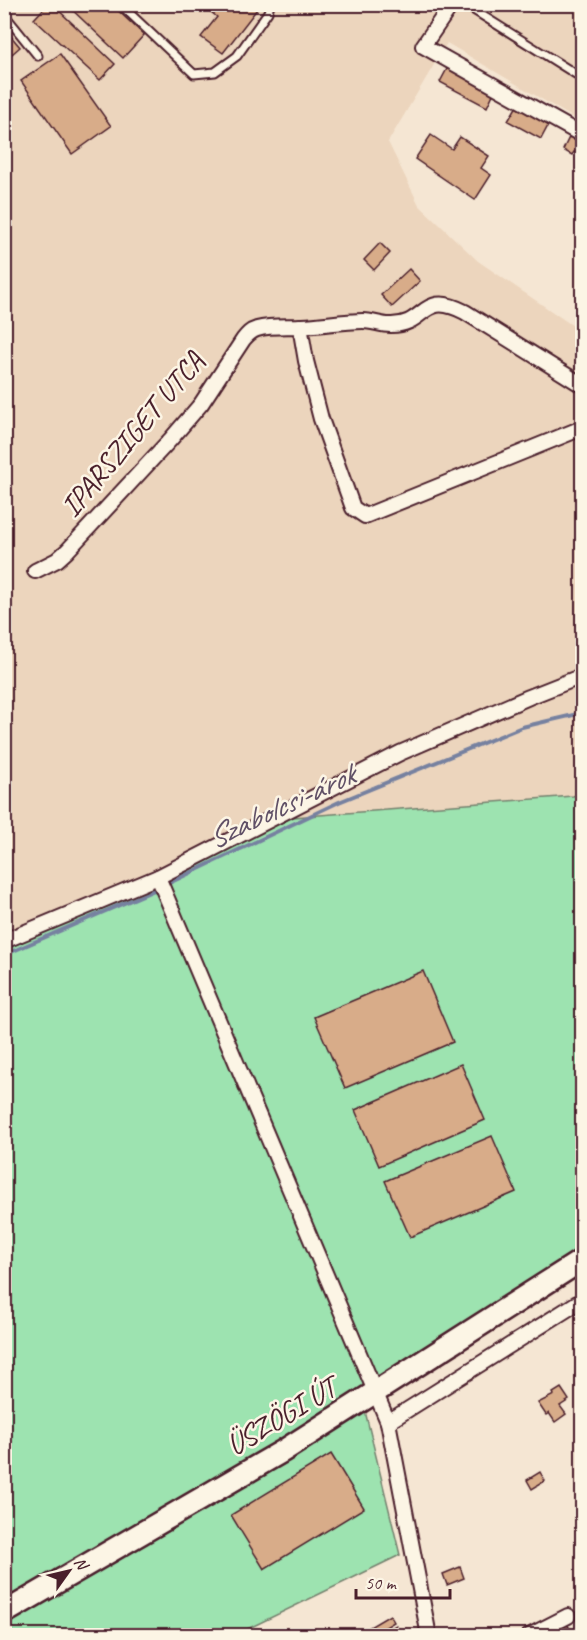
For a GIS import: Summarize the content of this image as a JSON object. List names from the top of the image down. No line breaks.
{"streets":{"main road":["ÜSZÖGI ÚT"],"street":["IPARSZIGET UTCA"]},"water":["Szabolcsi-árok"],"scale_bar":"50 m","north":"top right"}
